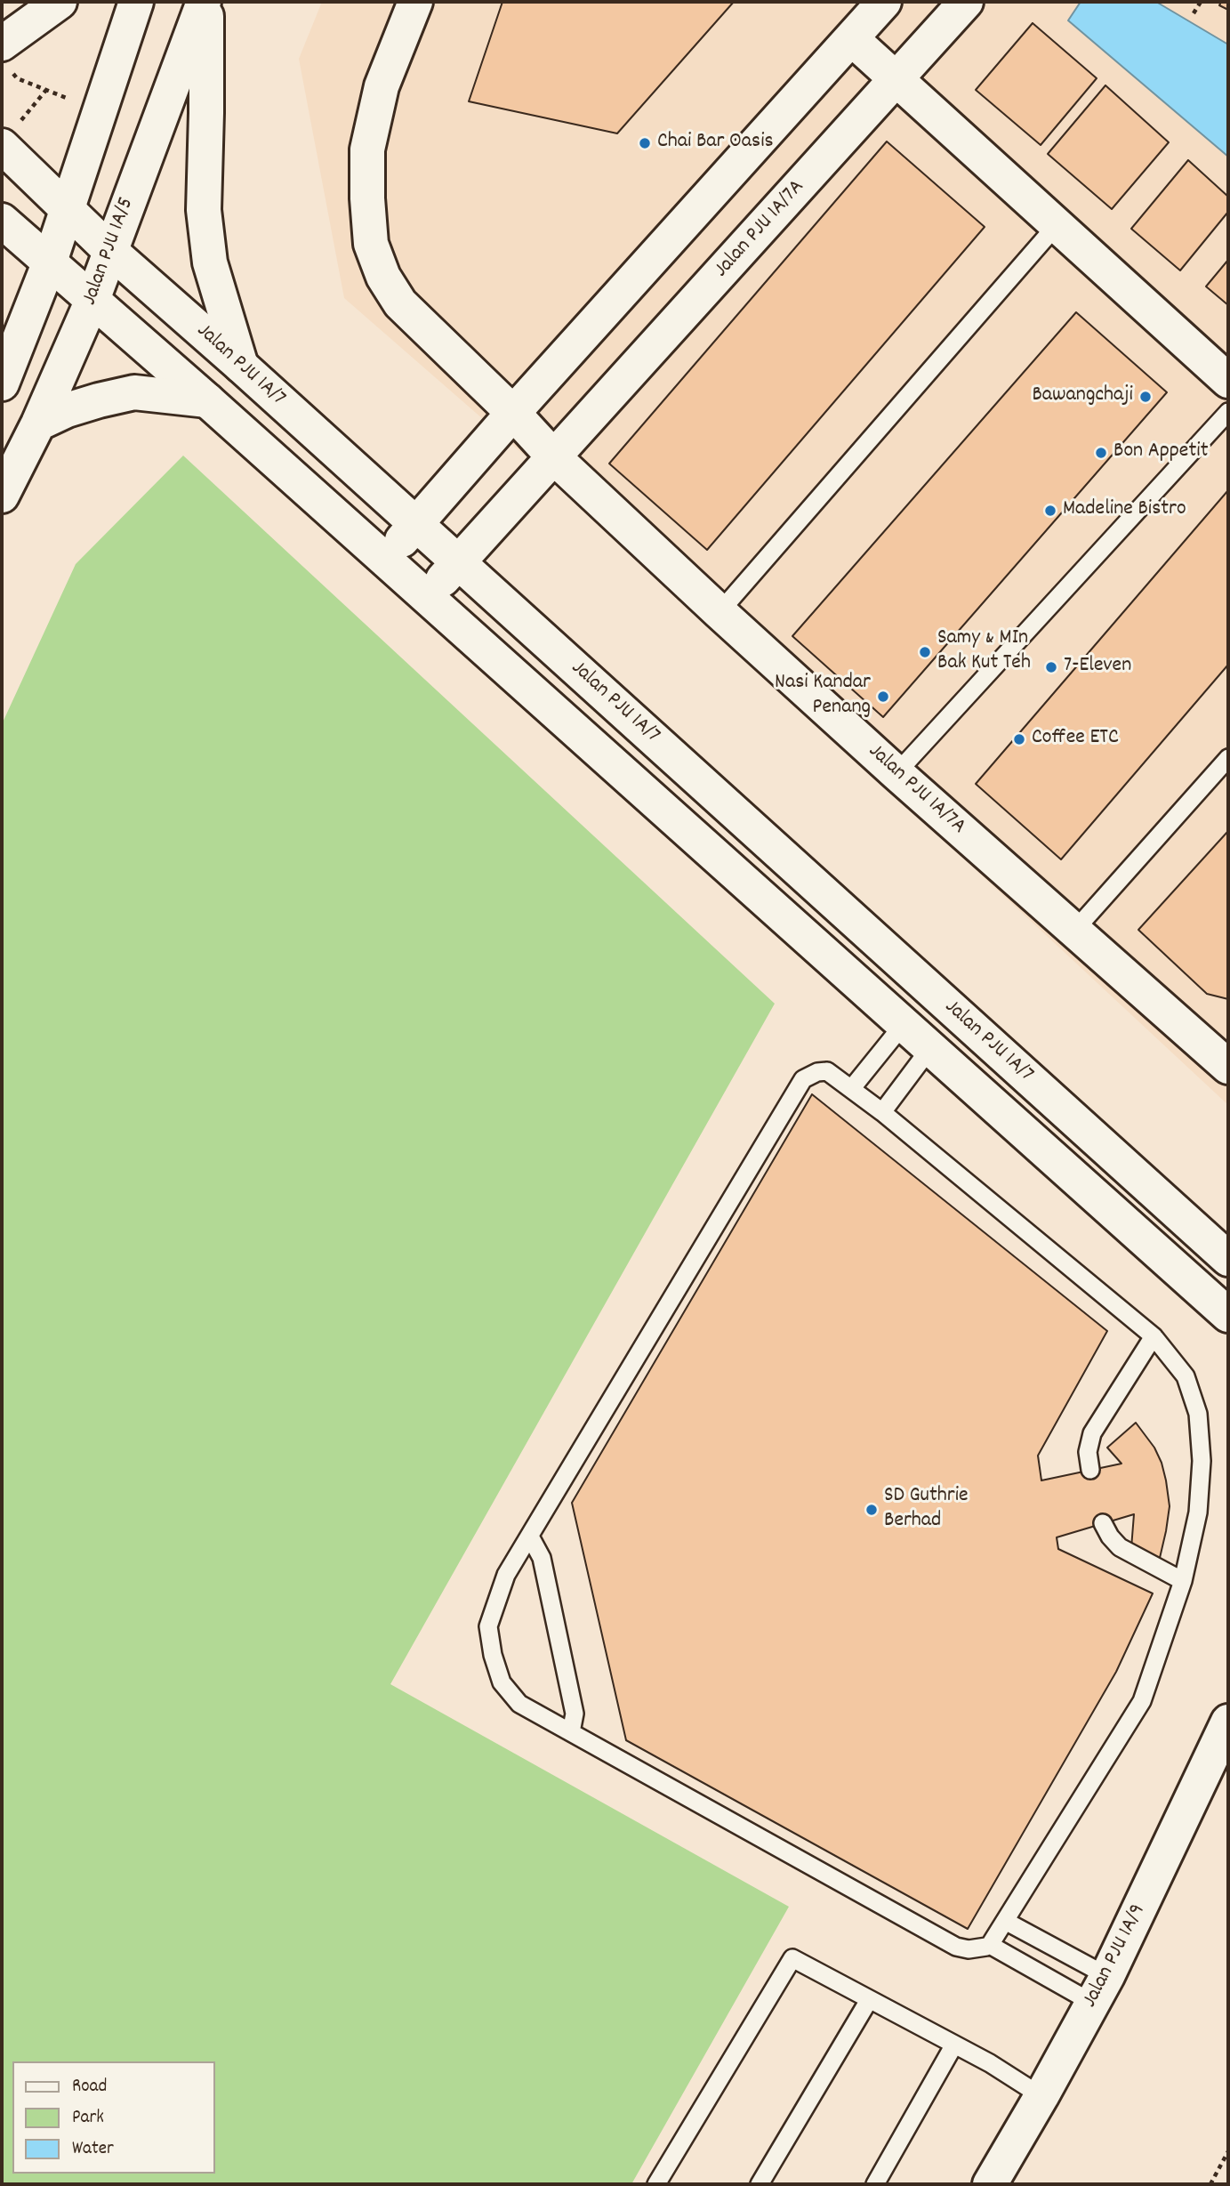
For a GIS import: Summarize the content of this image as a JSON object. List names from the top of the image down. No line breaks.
{"streets":{"street":["Jalan PJU 1A/7A","Jalan PJU 1A/5","Jalan PJU 1A/7","Jalan PJU 1A/9"]},"crossings":[["Jalan PJU 1A/7A","Jalan PJU 1A/7"],["Jalan PJU 1A/5","Jalan PJU 1A/7"]],"places":["Chai Bar Oasis","Bawangchaji","Bon Appetit","Madeline Bistro","Samy & MIn Bak Kut Teh","7-Eleven","Nasi Kandar Penang","Coffee ETC","SD Guthrie Berhad"],"legend":["Road","Park","Water"]}
